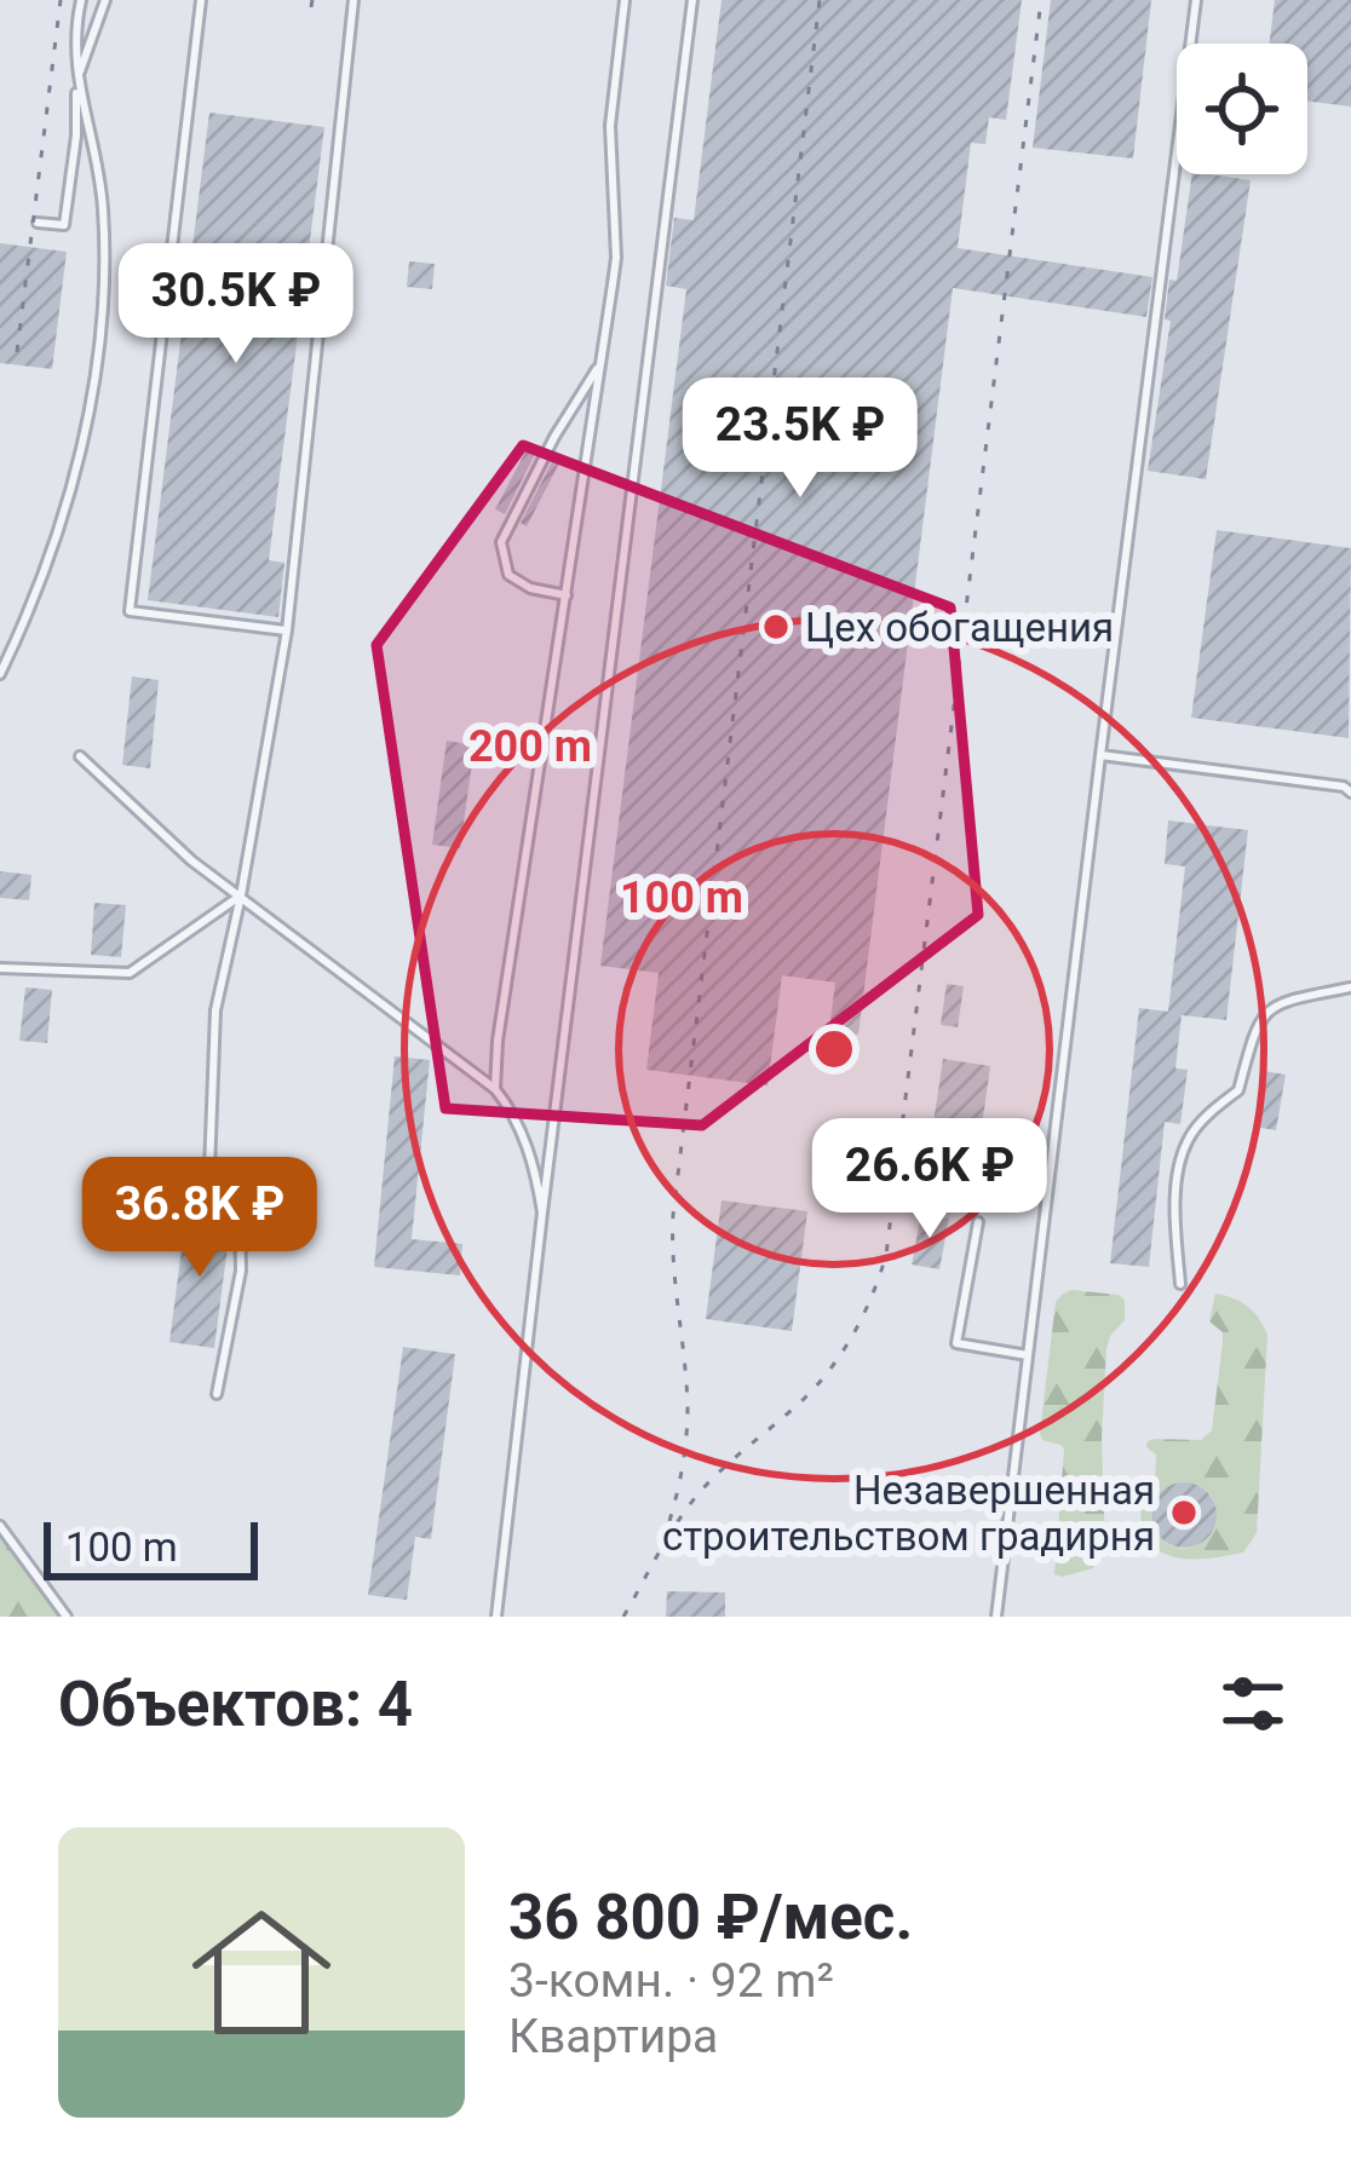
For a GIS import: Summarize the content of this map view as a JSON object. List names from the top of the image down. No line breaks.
{"places":["Цех обогащения","Незавершенная строительством градирня"],"scale_bar":"100 m","page":{"price":["30.5K ₽","23.5K ₽","26.6K ₽","36.8K ₽"],"scale":"100 m","heading":"Объектов: 4","list":[{"name":"36 800 ₽/мес.","note":"3-комн. · 92 m² · Квартира"}]},"rings":["200 m","100 m"]}
